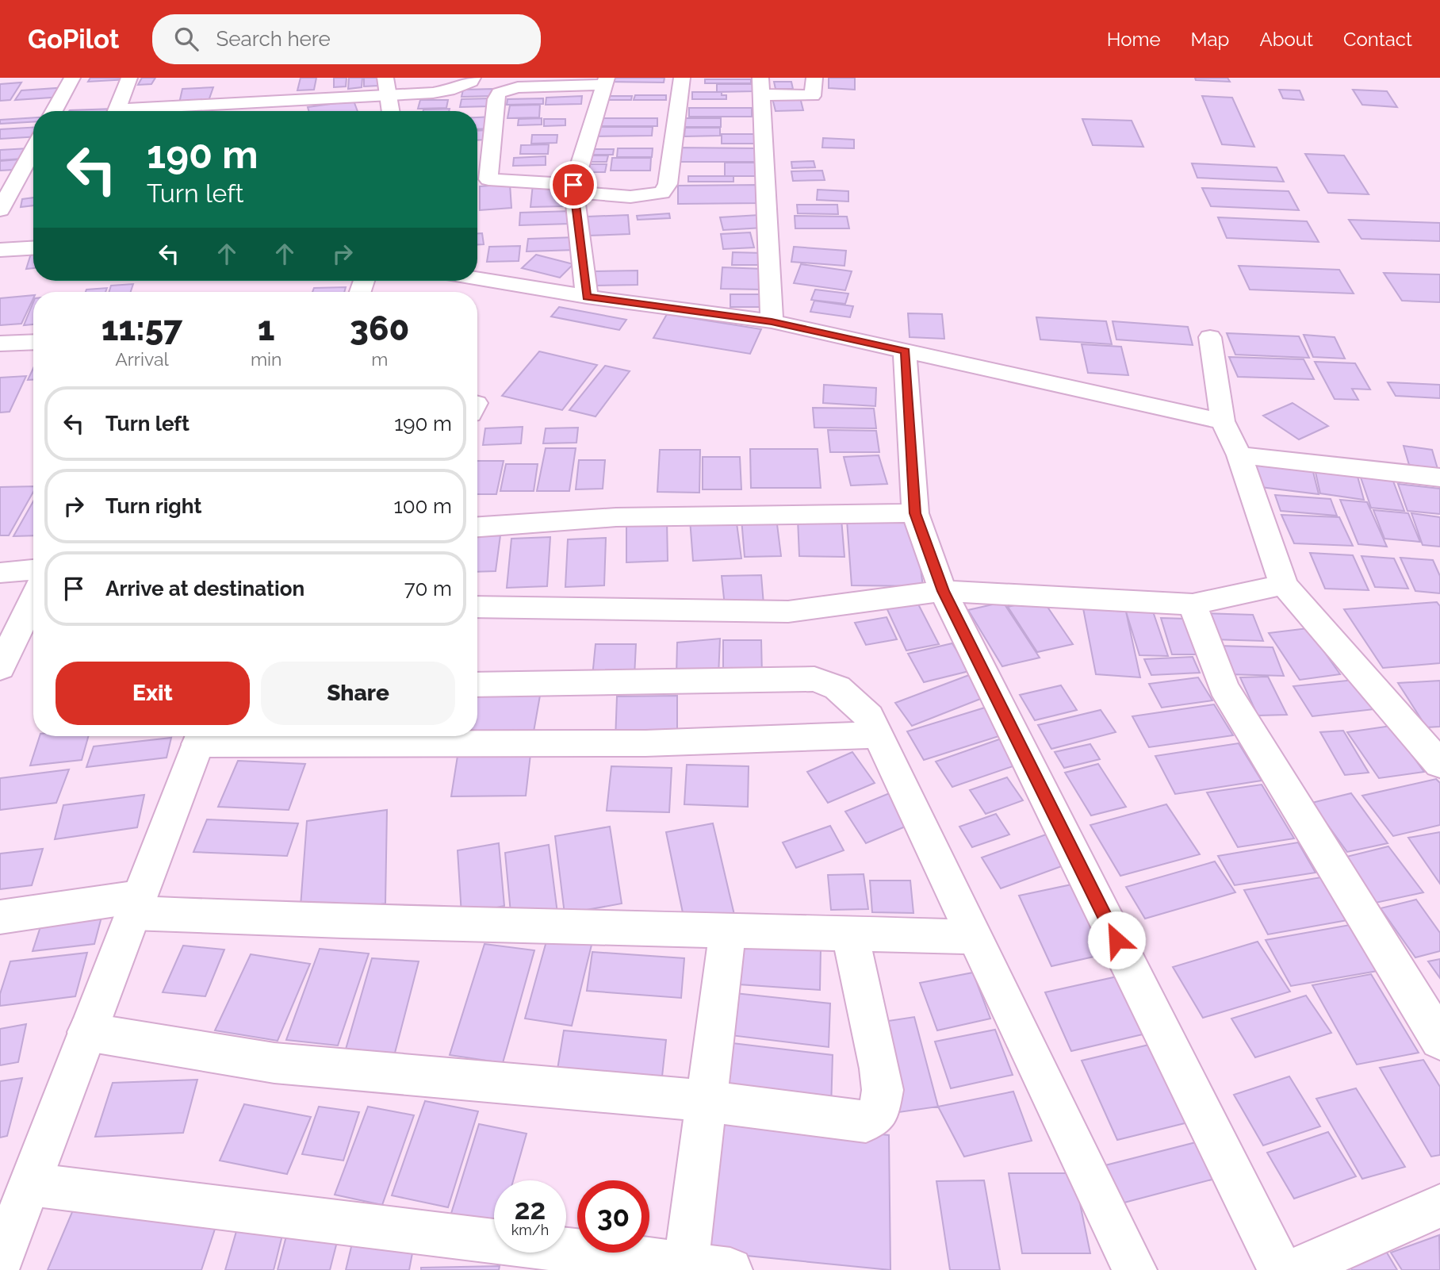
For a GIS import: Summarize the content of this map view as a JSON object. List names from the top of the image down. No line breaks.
{"page":{"header":"GoPilot","search":"Search here","nav":["Home","Map","About","Contact"],"turn":["190 m","Turn left"],"eta":["11:57","Arrival","1","min","360","m"],"list":[{"name":"Turn left","value":"190 m"},{"name":"Turn right","value":"100 m"},{"name":"Arrive at destination","value":"70 m"}],"buttons":["Exit","Share"],"speed":"22 km/h","limit":"30"}}
